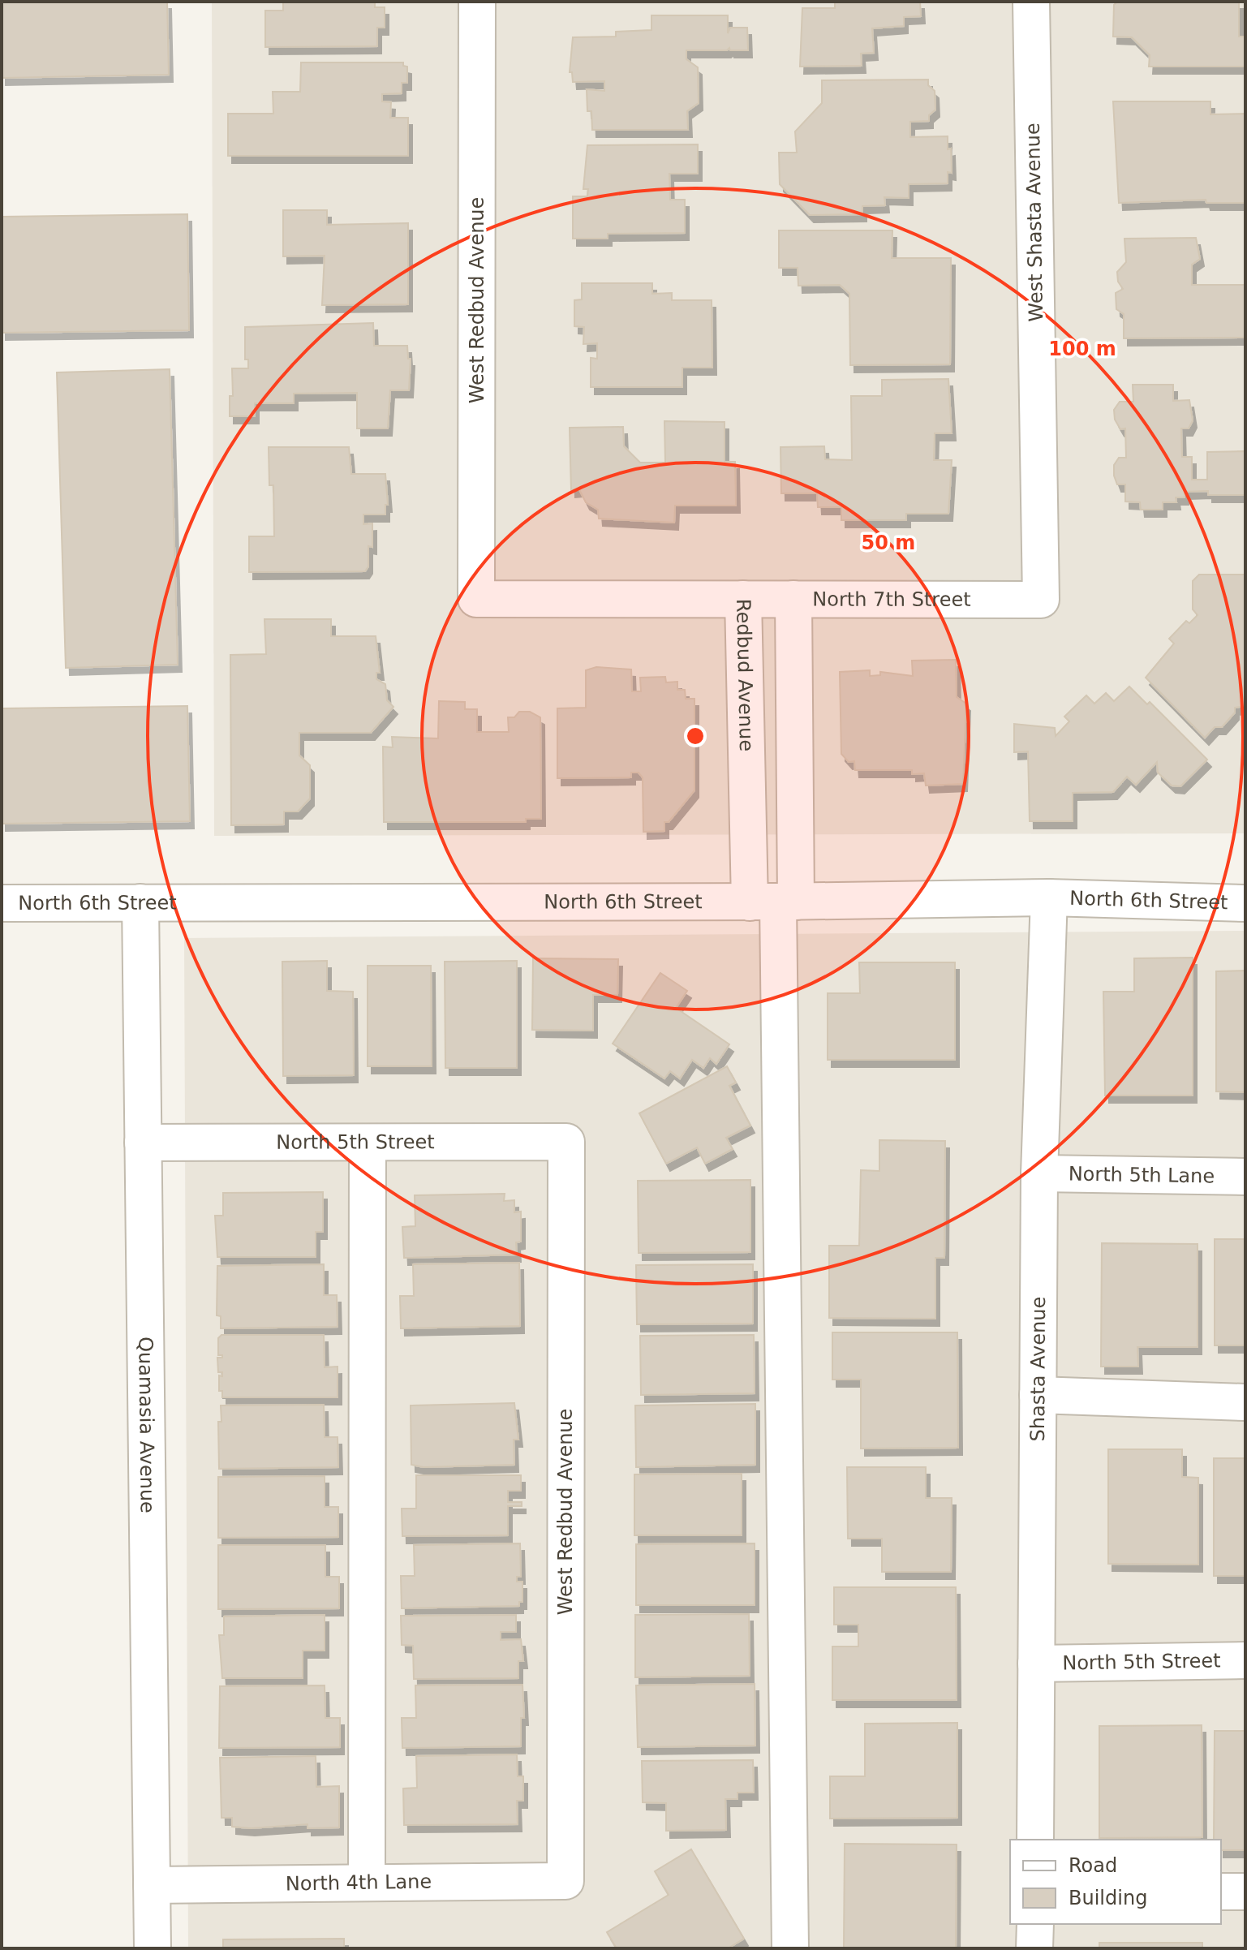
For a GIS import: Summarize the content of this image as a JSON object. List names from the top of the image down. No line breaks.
{"streets":{"street":["West Shasta Avenue","West Redbud Avenue","North 7th Street","Redbud Avenue","North 6th Street","North 5th Street","North 5th Lane","Shasta Avenue","Quamasia Avenue","North 4th Lane"]},"crossings":[["West Shasta Avenue","North 7th Street"],["West Redbud Avenue","Redbud Avenue"],["West Redbud Avenue","North 5th Street"],["West Redbud Avenue","North 4th Lane"],["North 7th Street","Redbud Avenue"],["Redbud Avenue","North 6th Street"],["North 6th Street","Shasta Avenue"],["North 6th Street","Quamasia Avenue"],["North 5th Street","Shasta Avenue"],["North 5th Street","Quamasia Avenue"],["North 5th Lane","Shasta Avenue"],["Quamasia Avenue","North 4th Lane"]],"legend":["Road","Building"],"rings":["100 m","50 m"]}
